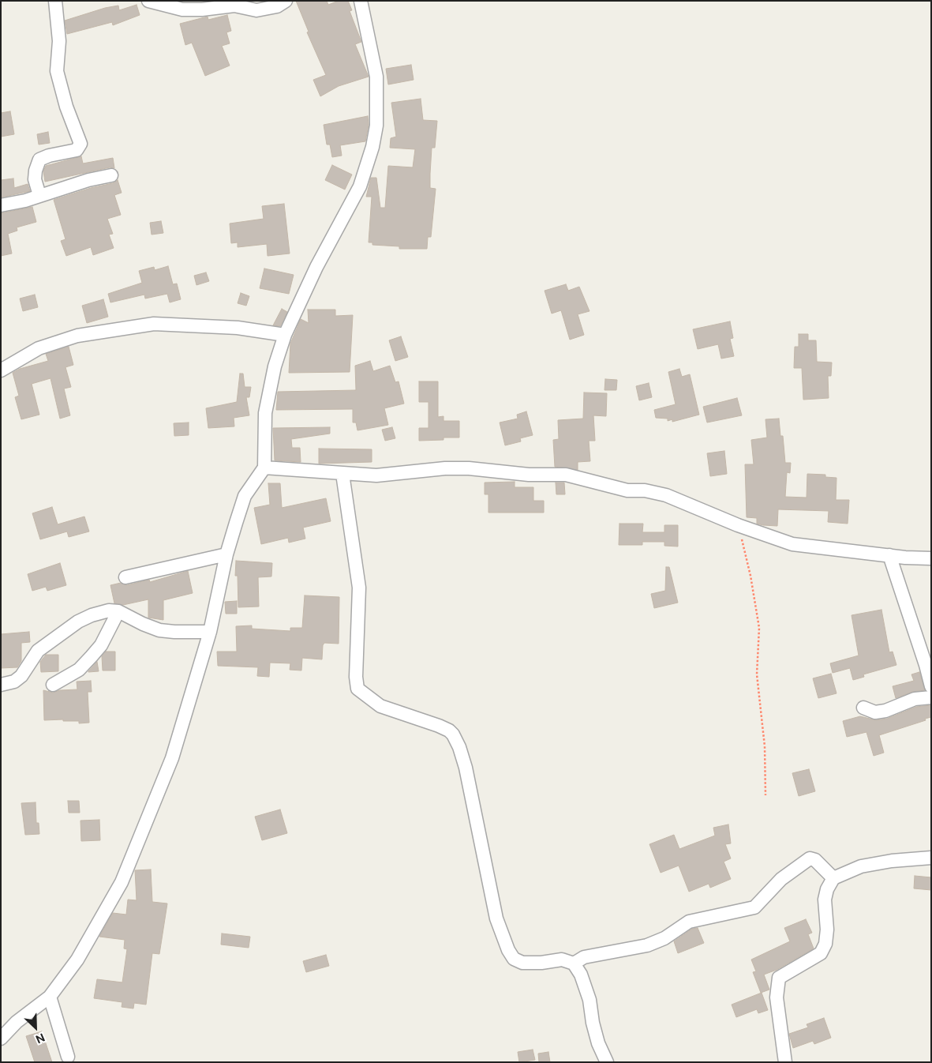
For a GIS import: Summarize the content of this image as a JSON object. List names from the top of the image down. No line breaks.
{"north":"bottom right"}
